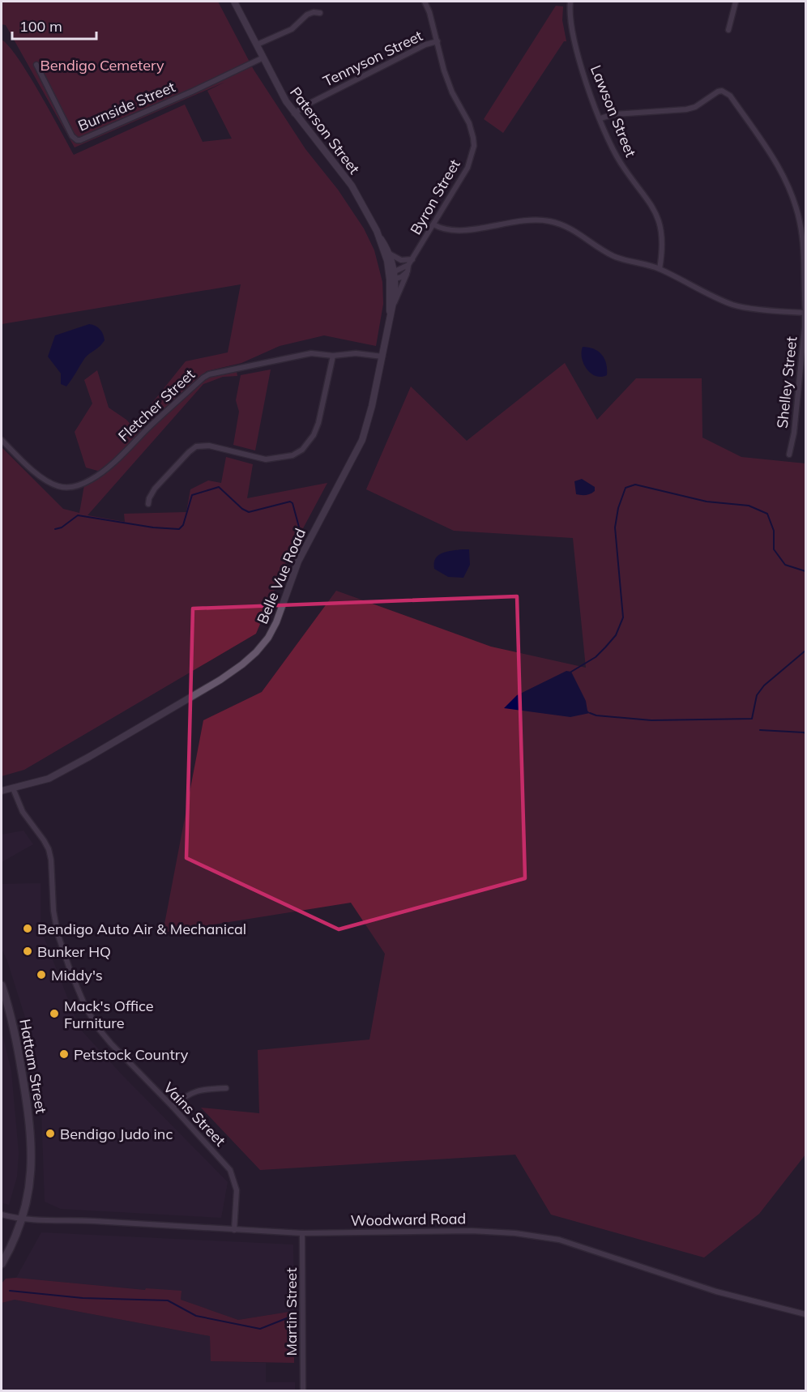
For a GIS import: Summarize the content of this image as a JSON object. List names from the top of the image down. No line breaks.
{"streets":{"main road":["Hattam Street"],"street":["Tennyson Street","Burnside Street","Lawson Street","Paterson Street","Byron Street","Shelley Street","Fletcher Street","Belle Vue Road","Vains Street","Woodward Road","Martin Street"]},"crossings":[["Tennyson Street","Paterson Street"],["Tennyson Street","Byron Street"],["Burnside Street","Paterson Street"],["Lawson Street","Shelley Street"],["Paterson Street","Byron Street"],["Paterson Street","Belle Vue Road"],["Byron Street","Belle Vue Road"],["Fletcher Street","Belle Vue Road"],["Belle Vue Road","Vains Street"],["Hattam Street","Woodward Road"],["Vains Street","Woodward Road"],["Woodward Road","Martin Street"]],"parks":["Bendigo Cemetery"],"places":["Bendigo Auto Air & Mechanical","Bunker HQ","Middy's","Mack's Office Furniture","Petstock Country","Bendigo Judo inc"],"scale_bar":"100 m"}
